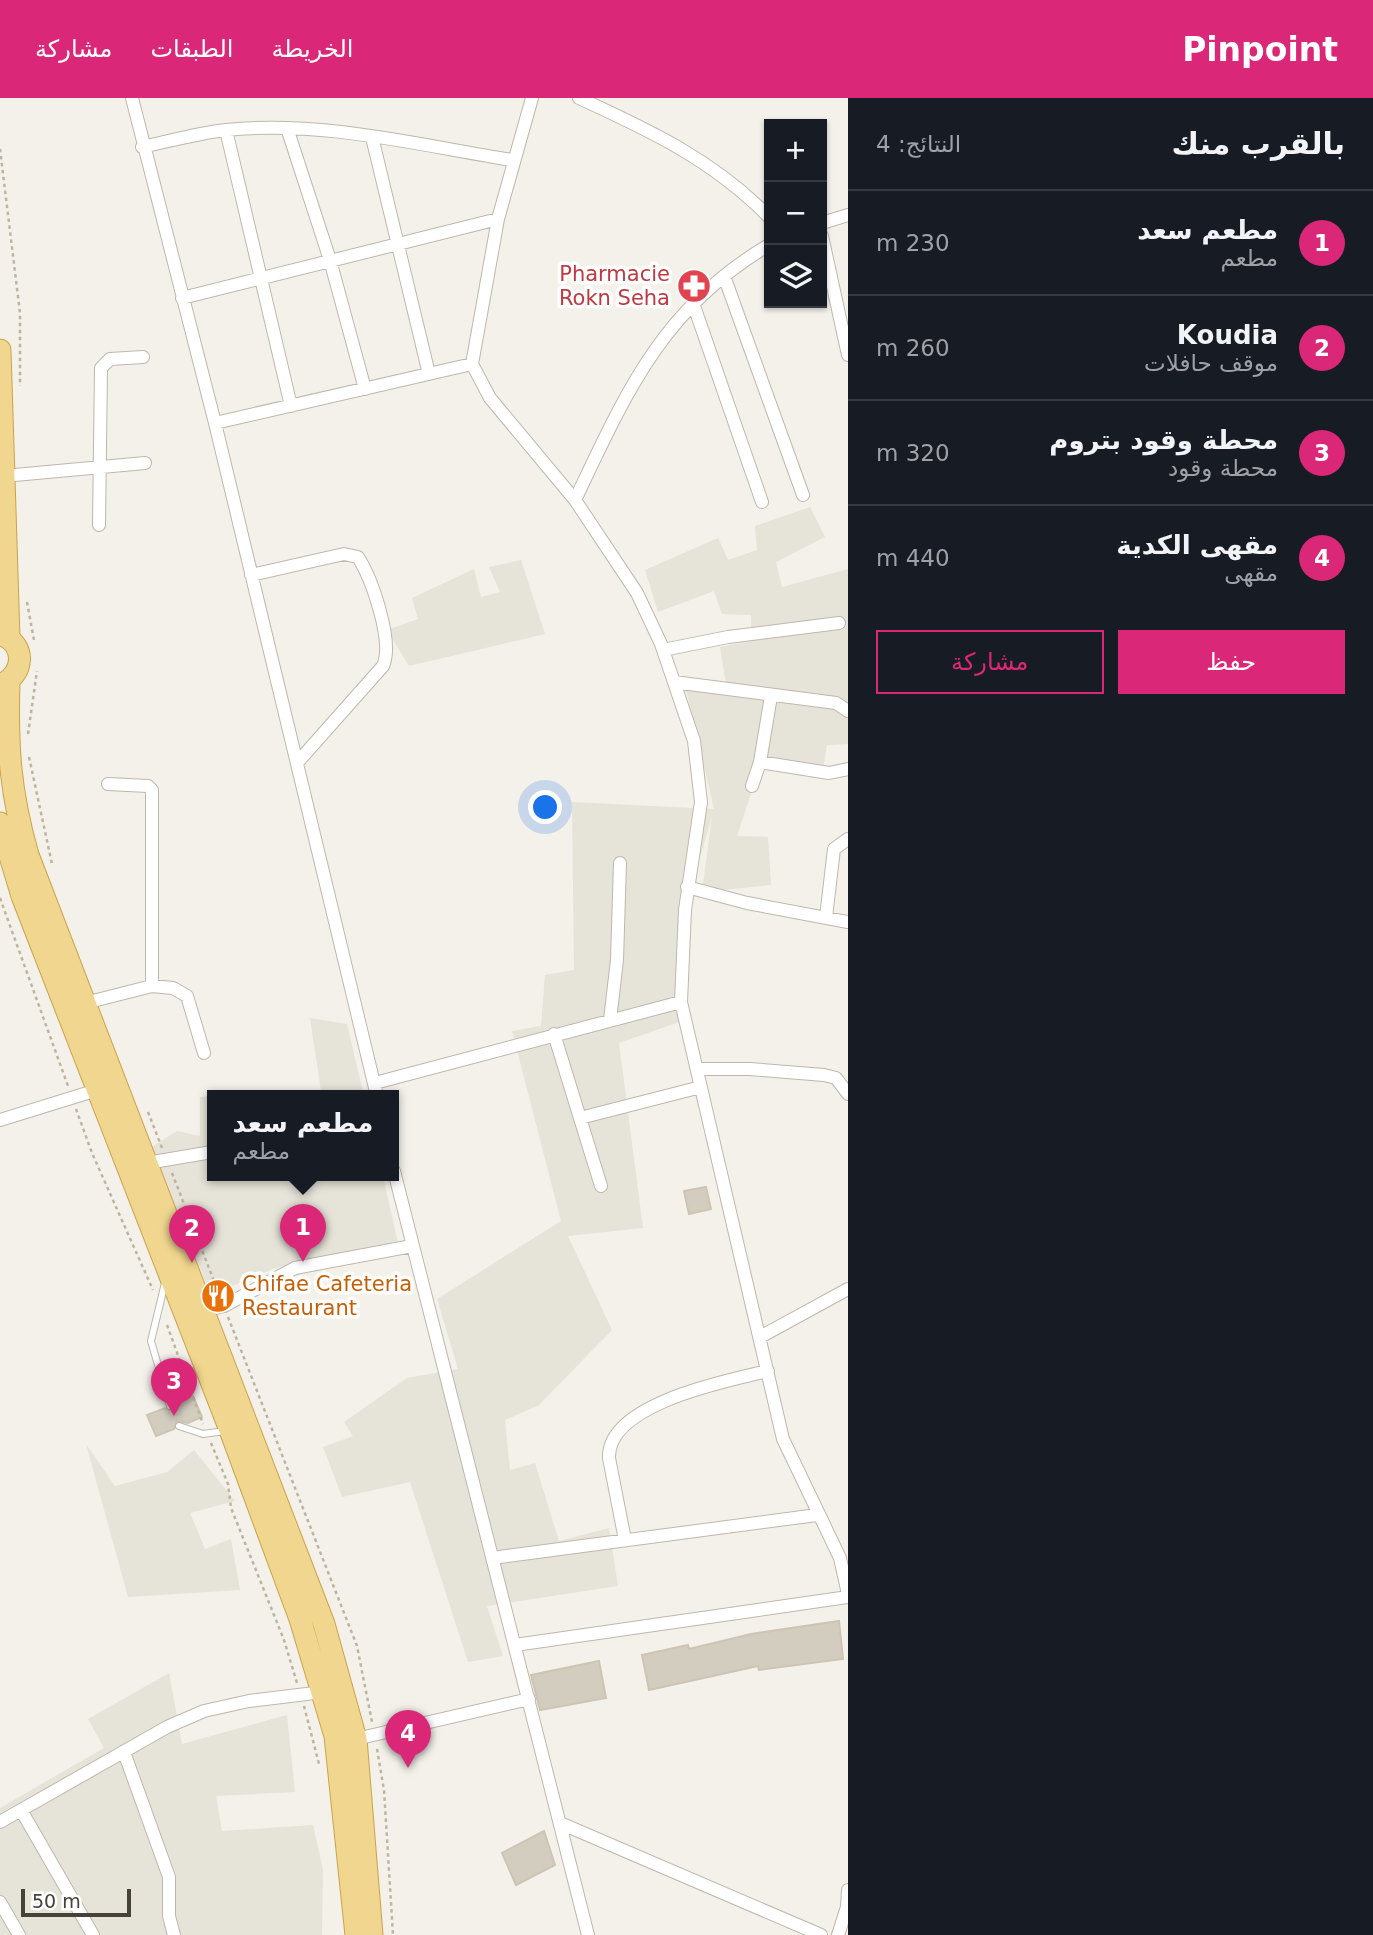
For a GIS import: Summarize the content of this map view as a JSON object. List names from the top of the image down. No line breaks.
{"places":{"pharmacy":["Pharmacie Rokn Seha"],"restaurant":["Chifae Cafeteria Restaurant"]},"scale_bar":"50 m","page":{"header":"Pinpoint","nav":["الخريطة","الطبقات","مشاركة"],"heading":["بالقرب منك","النتائج: 4"],"map_buttons":["+","−"],"list":[{"mark":"1","name":"مطعم سعد","note":"مطعم","value":"230 m"},{"mark":"2","name":"Koudia","note":"موقف حافلات","value":"260 m"},{"mark":"3","name":"محطة وقود بتروم","note":"محطة وقود","value":"320 m"},{"mark":"4","name":"مقهى الكدية","note":"مقهى","value":"440 m"}],"buttons":["حفظ","مشاركة"],"popup":["مطعم سعد","مطعم"],"pins":["1","2","3","4"],"scale":"50 m"}}
